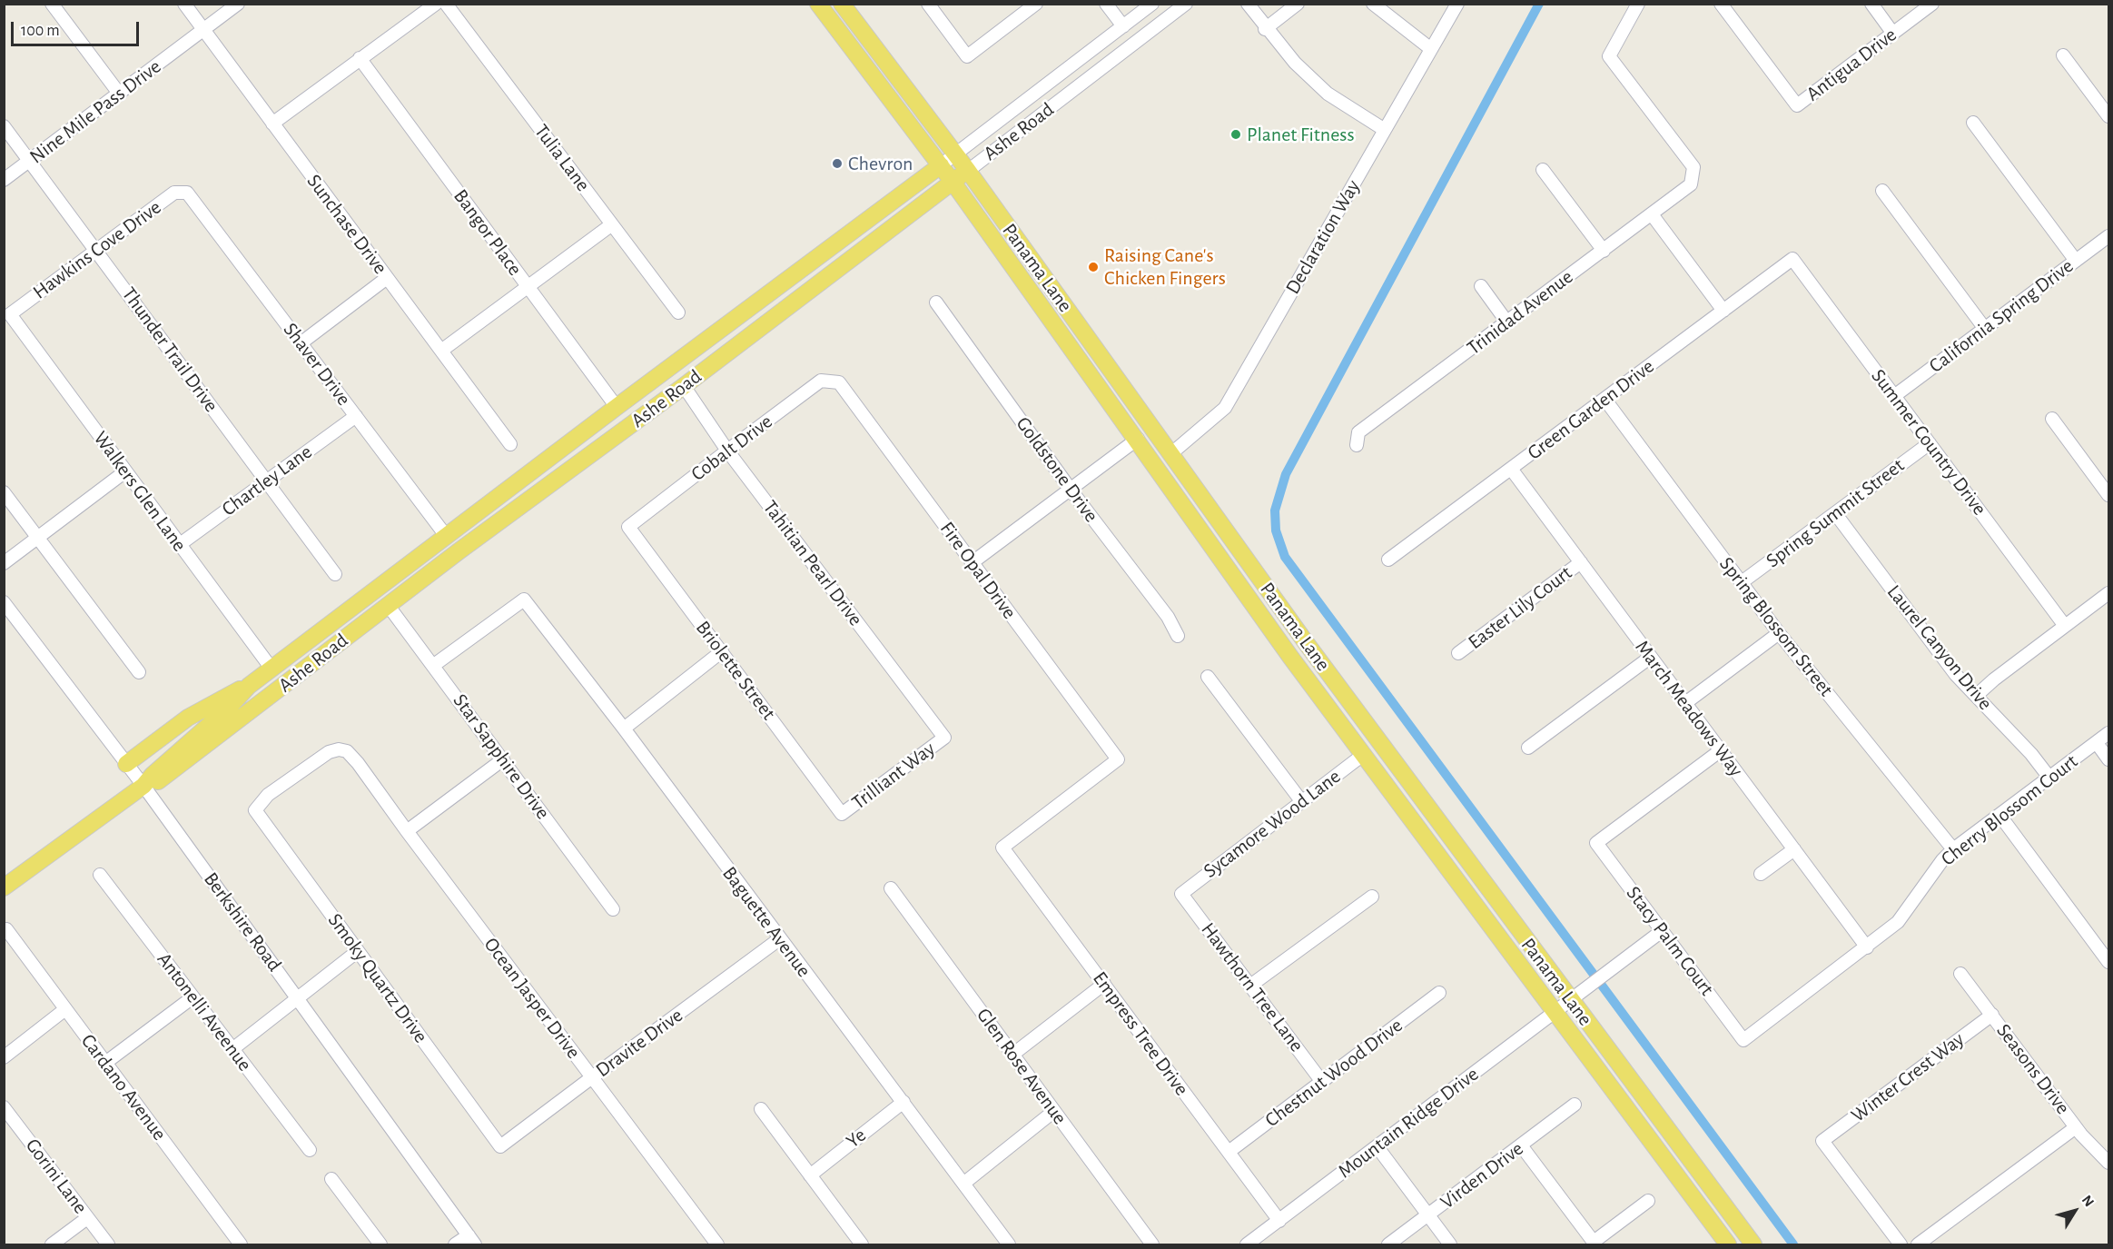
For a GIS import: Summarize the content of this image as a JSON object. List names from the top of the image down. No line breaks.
{"streets":{"main road":["Ashe Road","Panama Lane"],"street":["Antigua Drive","Nine Mile Pass Drive","Tulia Lane","Sunchase Drive","Bangor Place","Declaration Way","Hawkins Cove Drive","Trinidad Avenue","California Spring Drive","Thunder Trail Drive","Shaver Drive","Green Garden Drive","Summer Country Drive","Cobalt Drive","Goldstone Drive","Chartley Lane","Walkers Glen Lane","Spring Summit Street","Tahitian Pearl Drive","Fire Opal Drive","Easter Lily Court","Spring Blossom Street","Laurel Canyon Drive","Briolette Street","March Meadows Way","Star Sapphire Drive","Trilliant Way","Cherry Blossom Court","Sycamore Wood Lane","Berkshire Road","Baguette Avenue","Stacy Palm Court","Smoky Quartz Drive","Hawthorn Tree Lane","Ocean Jasper Drive","Antonelli Aveenue","Empress Tree Drive","Dravite Drive","Glen Rose Avenue","Seasons Drive","Chestnut Wood Drive","Winter Crest Way","Cardano Avenue","Mountain Ridge Drive","Ye","Virden Drive","Gorini Lane"]},"crossings":[["Nine Mile Pass Drive","Sunchase Drive"],["Nine Mile Pass Drive","Thunder Trail Drive"],["Ashe Road","Bangor Place"],["Ashe Road","Panama Lane"],["Ashe Road","Shaver Drive"],["Ashe Road","Walkers Glen Lane"],["Ashe Road","Tahitian Pearl Drive"],["Ashe Road","Star Sapphire Drive"],["Ashe Road","Berkshire Road"],["Declaration Way","Panama Lane"],["Hawkins Cove Drive","Thunder Trail Drive"],["Hawkins Cove Drive","Shaver Drive"],["Hawkins Cove Drive","Walkers Glen Lane"],["Panama Lane","Sycamore Wood Lane"],["Panama Lane","Mountain Ridge Drive"],["California Spring Drive","Summer Country Drive"],["Thunder Trail Drive","Chartley Lane"],["Shaver Drive","Chartley Lane"],["Green Garden Drive","Summer Country Drive"],["Green Garden Drive","Spring Blossom Street"],["Green Garden Drive","March Meadows Way"],["Summer Country Drive","Spring Summit Street"],["Cobalt Drive","Tahitian Pearl Drive"],["Cobalt Drive","Fire Opal Drive"],["Cobalt Drive","Briolette Street"],["Chartley Lane","Walkers Glen Lane"],["Spring Summit Street","Spring Blossom Street"],["Spring Summit Street","Laurel Canyon Drive"],["Tahitian Pearl Drive","Trilliant Way"],["Fire Opal Drive","Empress Tree Drive"],["Easter Lily Court","March Meadows Way"],["Spring Blossom Street","Cherry Blossom Court"],["Laurel Canyon Drive","Cherry Blossom Court"],["Briolette Street","Trilliant Way"],["March Meadows Way","Cherry Blossom Court"],["March Meadows Way","Stacy Palm Court"],["Star Sapphire Drive","Baguette Avenue"],["Cherry Blossom Court","Stacy Palm Court"],["Sycamore Wood Lane","Hawthorn Tree Lane"],["Baguette Avenue","Dravite Drive"],["Baguette Avenue","Ye"],["Stacy Palm Court","Mountain Ridge Drive"],["Smoky Quartz Drive","Ocean Jasper Drive"],["Smoky Quartz Drive","Dravite Drive"],["Hawthorn Tree Lane","Chestnut Wood Drive"],["Ocean Jasper Drive","Dravite Drive"],["Empress Tree Drive","Chestnut Wood Drive"],["Empress Tree Drive","Mountain Ridge Drive"],["Seasons Drive","Winter Crest Way"]],"places":["Planet Fitness","Chevron","Raising Cane's Chicken Fingers"],"scale_bar":"100 m","north":"top right"}
